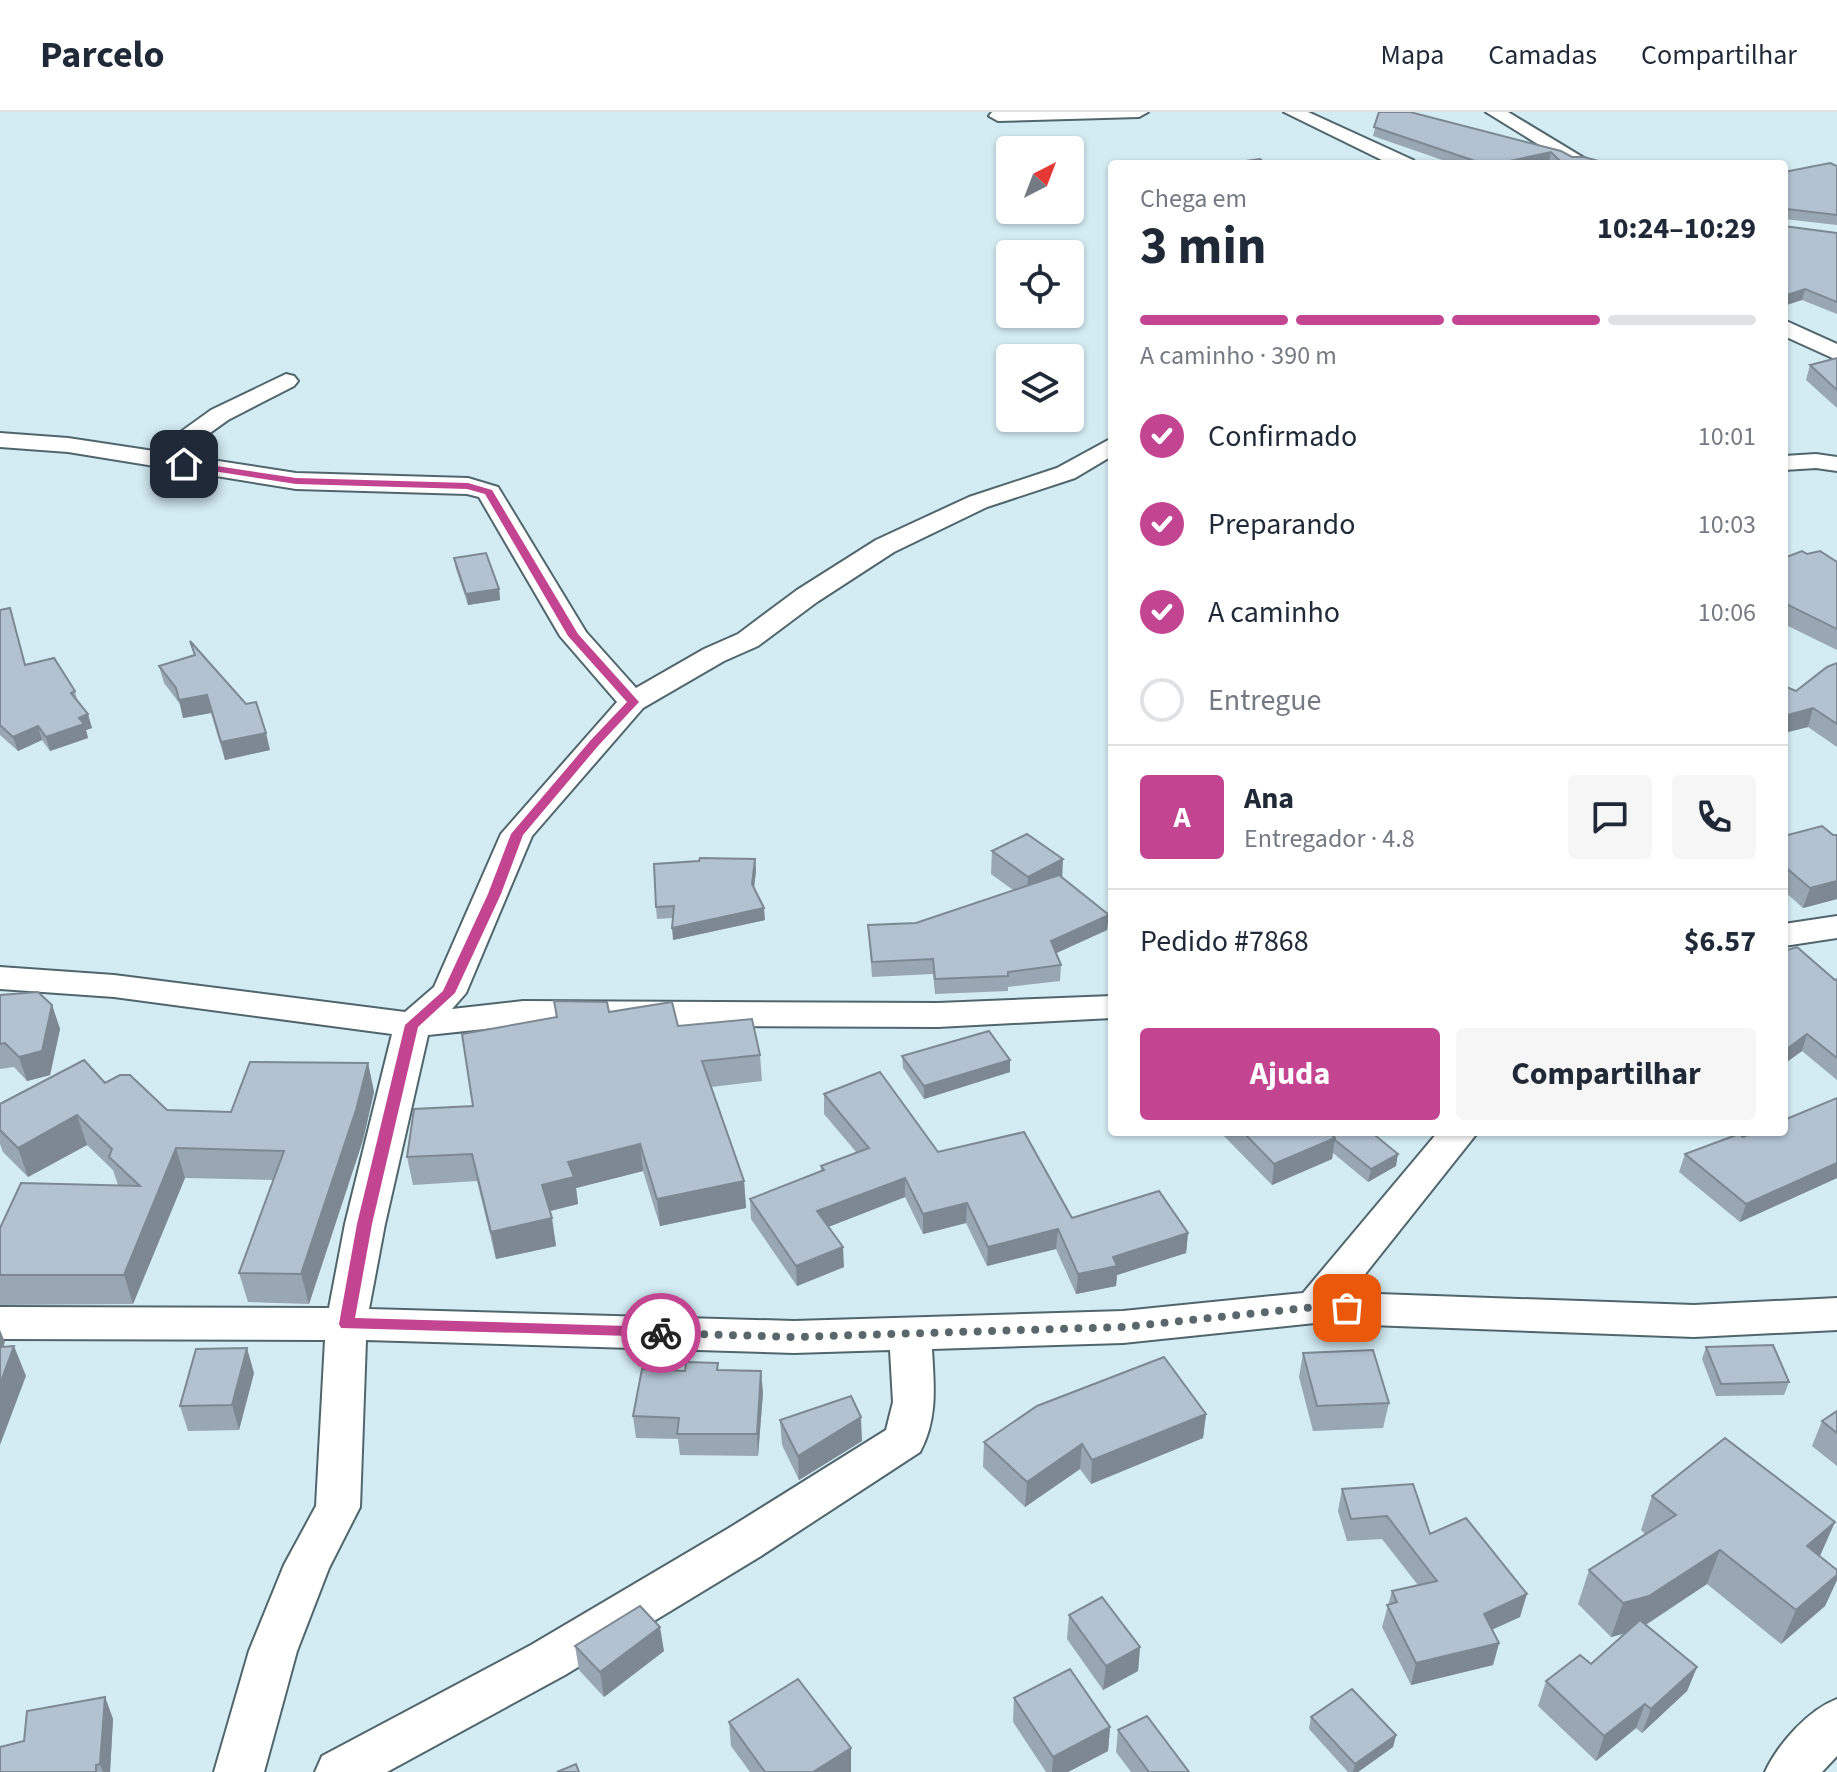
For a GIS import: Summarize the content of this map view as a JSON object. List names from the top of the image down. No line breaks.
{"north":"top right","page":{"header":"Parcelo","nav":["Mapa","Camadas","Compartilhar"],"heading":["3 min","Chega em","10:24–10:29"],"panel":["Ana","Entregador · 4.8","Pedido #7868","$6.57"],"bar":"A caminho · 390 m","list":[["Confirmado","10:01"],["Preparando","10:03"],["A caminho","10:06"],"Entregue"],"round":"A","buttons":["Ajuda","Compartilhar"]}}
